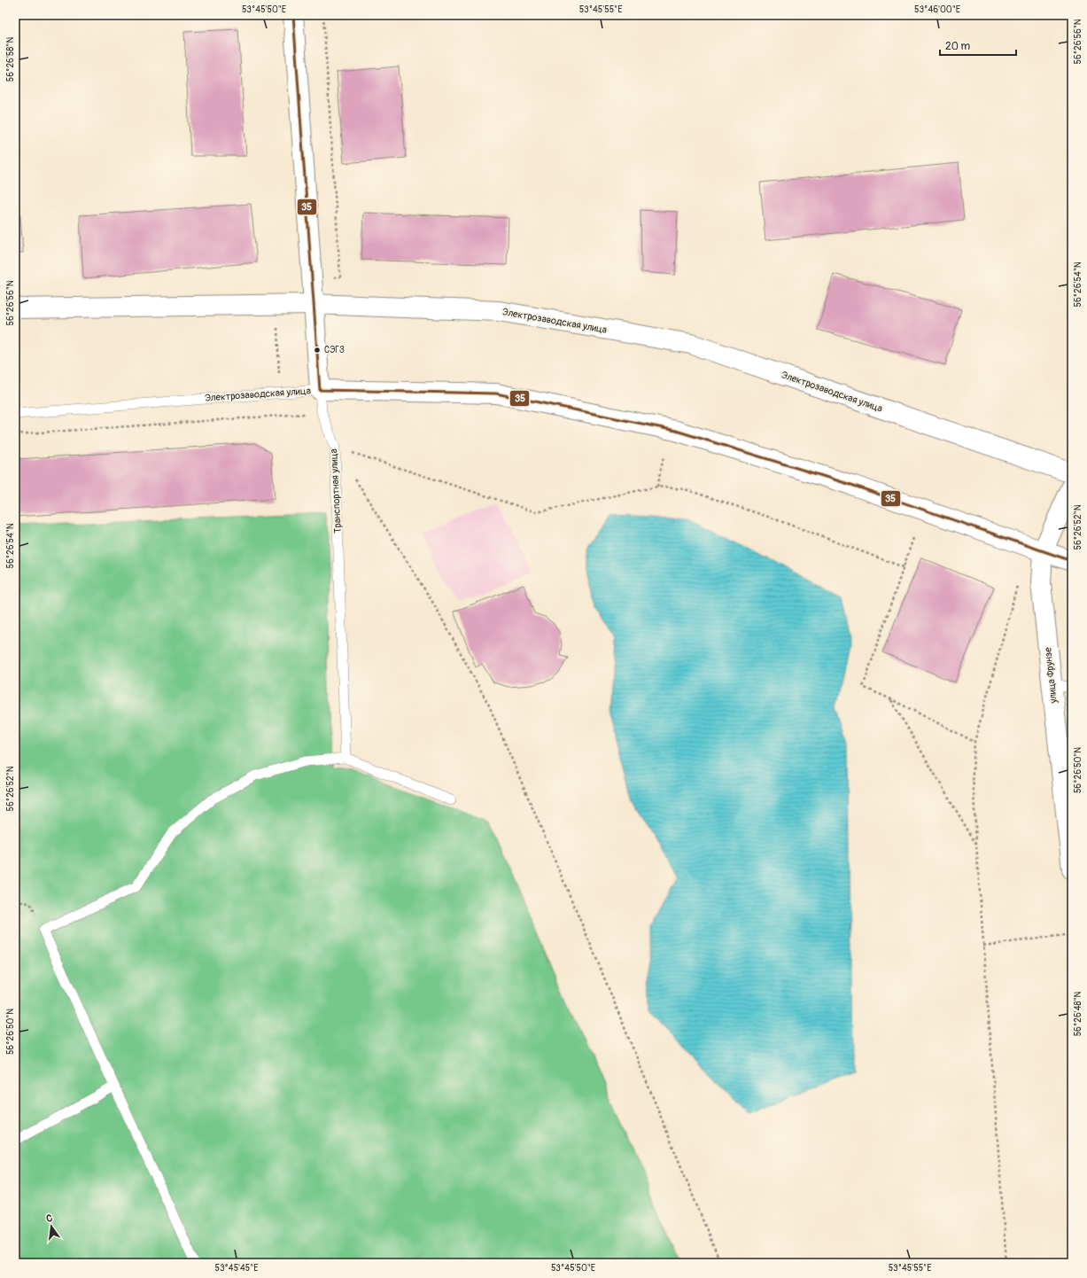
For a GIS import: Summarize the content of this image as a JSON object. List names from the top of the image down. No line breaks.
{"streets":{"street":["Электрозаводская улица","Транспортная улица","улица Фрунзе"]},"crossings":[["Электрозаводская улица","Транспортная улица"],["Электрозаводская улица","улица Фрунзе"]],"places":["СЭГЗ"],"lines":["transit line 35"],"scale_bar":"20 m","north":"top","coordinates":["53°45'50\"E","53°45'55\"E","53°46'00\"E","56°26'56\"N","56°26'58\"N","56°26'54\"N","56°26'52\"N","56°26'50\"N","56°26'48\"N","53°45'45\"E"]}
